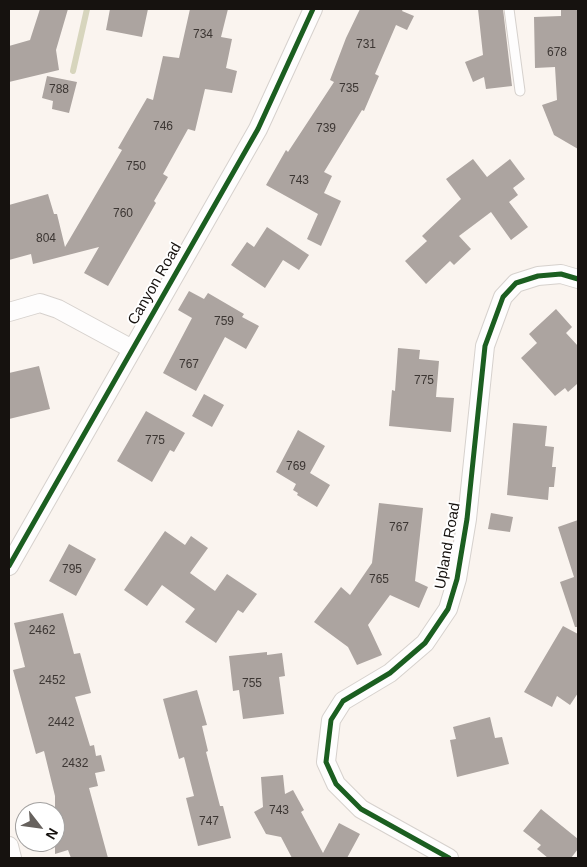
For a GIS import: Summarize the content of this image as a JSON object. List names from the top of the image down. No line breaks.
{"streets":{"street":["Canyon Road","Upland Road"]},"house_numbers":["734","731","678","735","788","746","739","750","743","760","804","759","767","775","775","769","767","795","765","2462","2452","755","2442","2432","743","747"],"north":"bottom right"}
